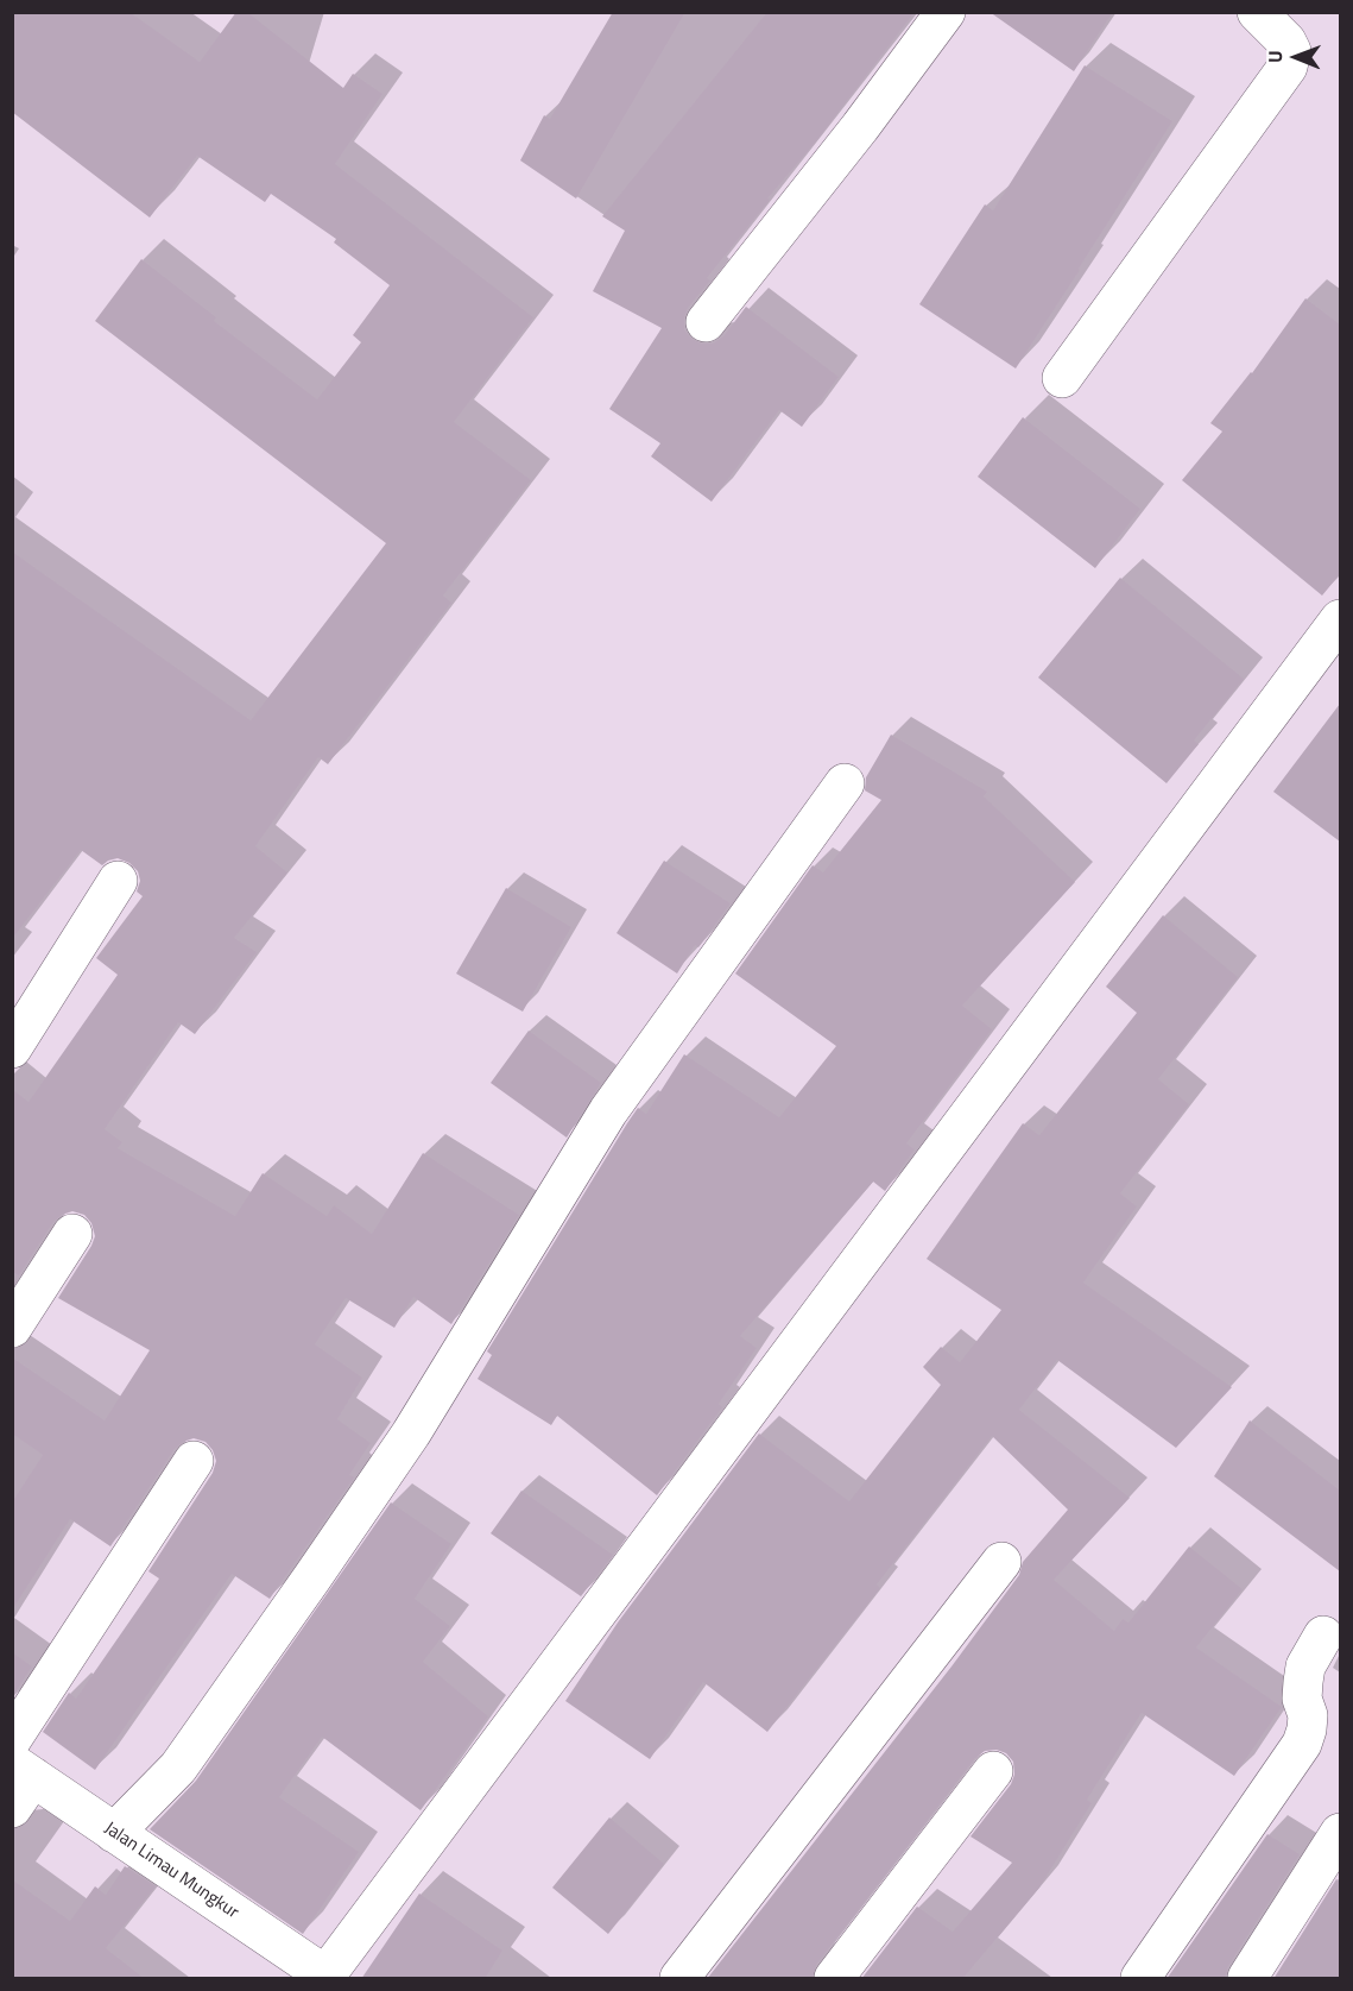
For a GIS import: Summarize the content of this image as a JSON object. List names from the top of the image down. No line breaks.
{"streets":{"street":["Jalan Limau Mungkur"]},"north":"left"}
